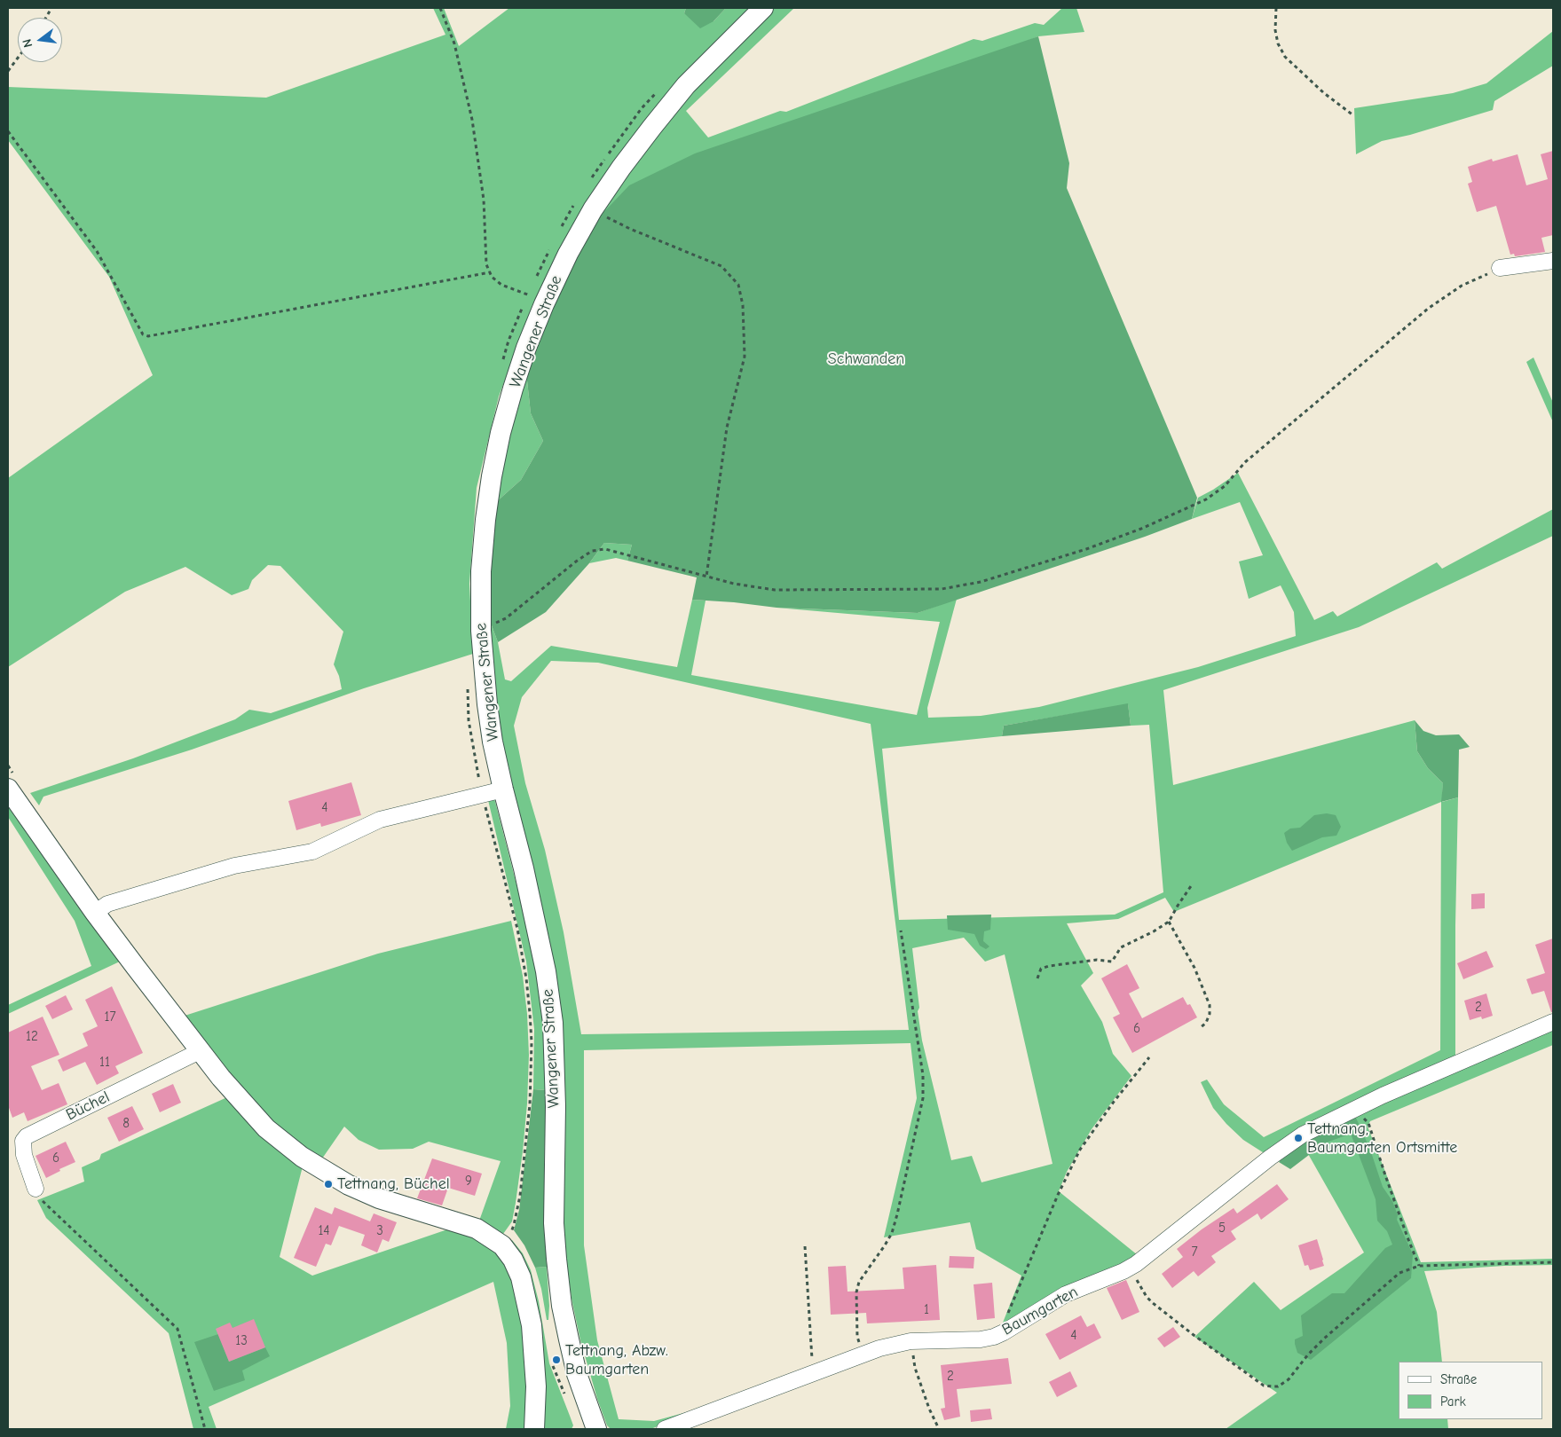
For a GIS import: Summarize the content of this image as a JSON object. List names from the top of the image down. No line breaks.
{"streets":{"main road":["Wangener Straße"],"street":["Büchel","Baumgarten"]},"parks":["Schwanden"],"places":["Tettnang, Baumgarten Ortsmitte","Tettnang, Büchel","Tettnang, Abzw. Baumgarten"],"house_numbers":["4","2","17","6","12","11","8","6","9","5","14","3","7","1","4","13","2"],"legend":["Straße","Park"],"north":"left"}
